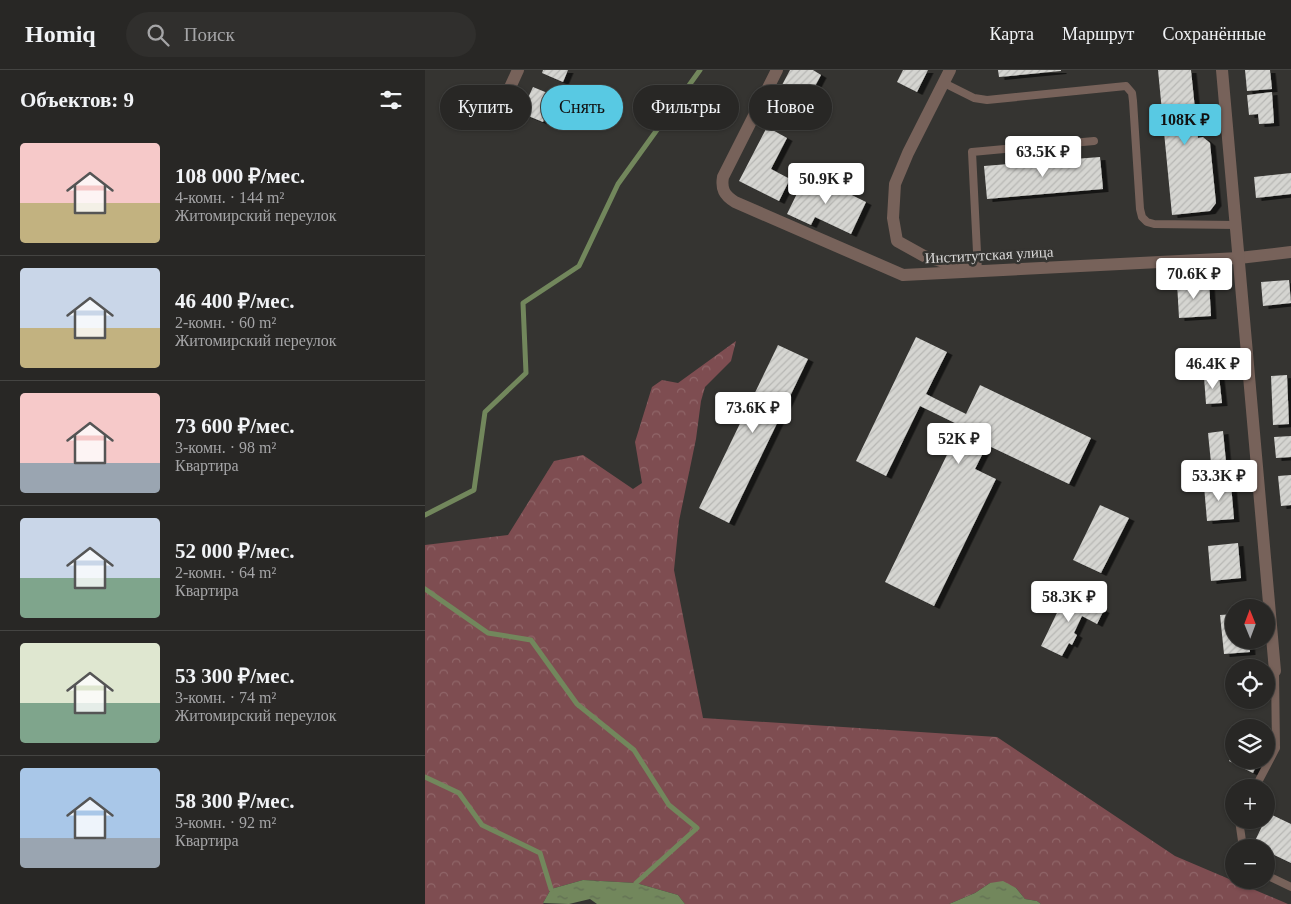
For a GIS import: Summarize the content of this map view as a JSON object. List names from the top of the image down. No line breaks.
{"streets":{"street":["Институтская улица"]},"north":"top","page":{"header":"Homiq","search":"Поиск","nav":["Карта","Маршрут","Сохранённые"],"heading":"Объектов: 9","chip":["Купить","Снять","Фильтры","Новое"],"price":["108K ₽","63.5K ₽","50.9K ₽","70.6K ₽","46.4K ₽","73.6K ₽","52K ₽","53.3K ₽","58.3K ₽"],"list":[{"name":"108 000 ₽/мес.","note":"4-комн. · 144 m² · Житомирский переулок"},{"name":"46 400 ₽/мес.","note":"2-комн. · 60 m² · Житомирский переулок"},{"name":"73 600 ₽/мес.","note":"3-комн. · 98 m² · Квартира"},{"name":"52 000 ₽/мес.","note":"2-комн. · 64 m² · Квартира"},{"name":"53 300 ₽/мес.","note":"3-комн. · 74 m² · Житомирский переулок"},{"name":"58 300 ₽/мес.","note":"3-комн. · 92 m² · Квартира"}],"map_buttons":["+","−"]}}
